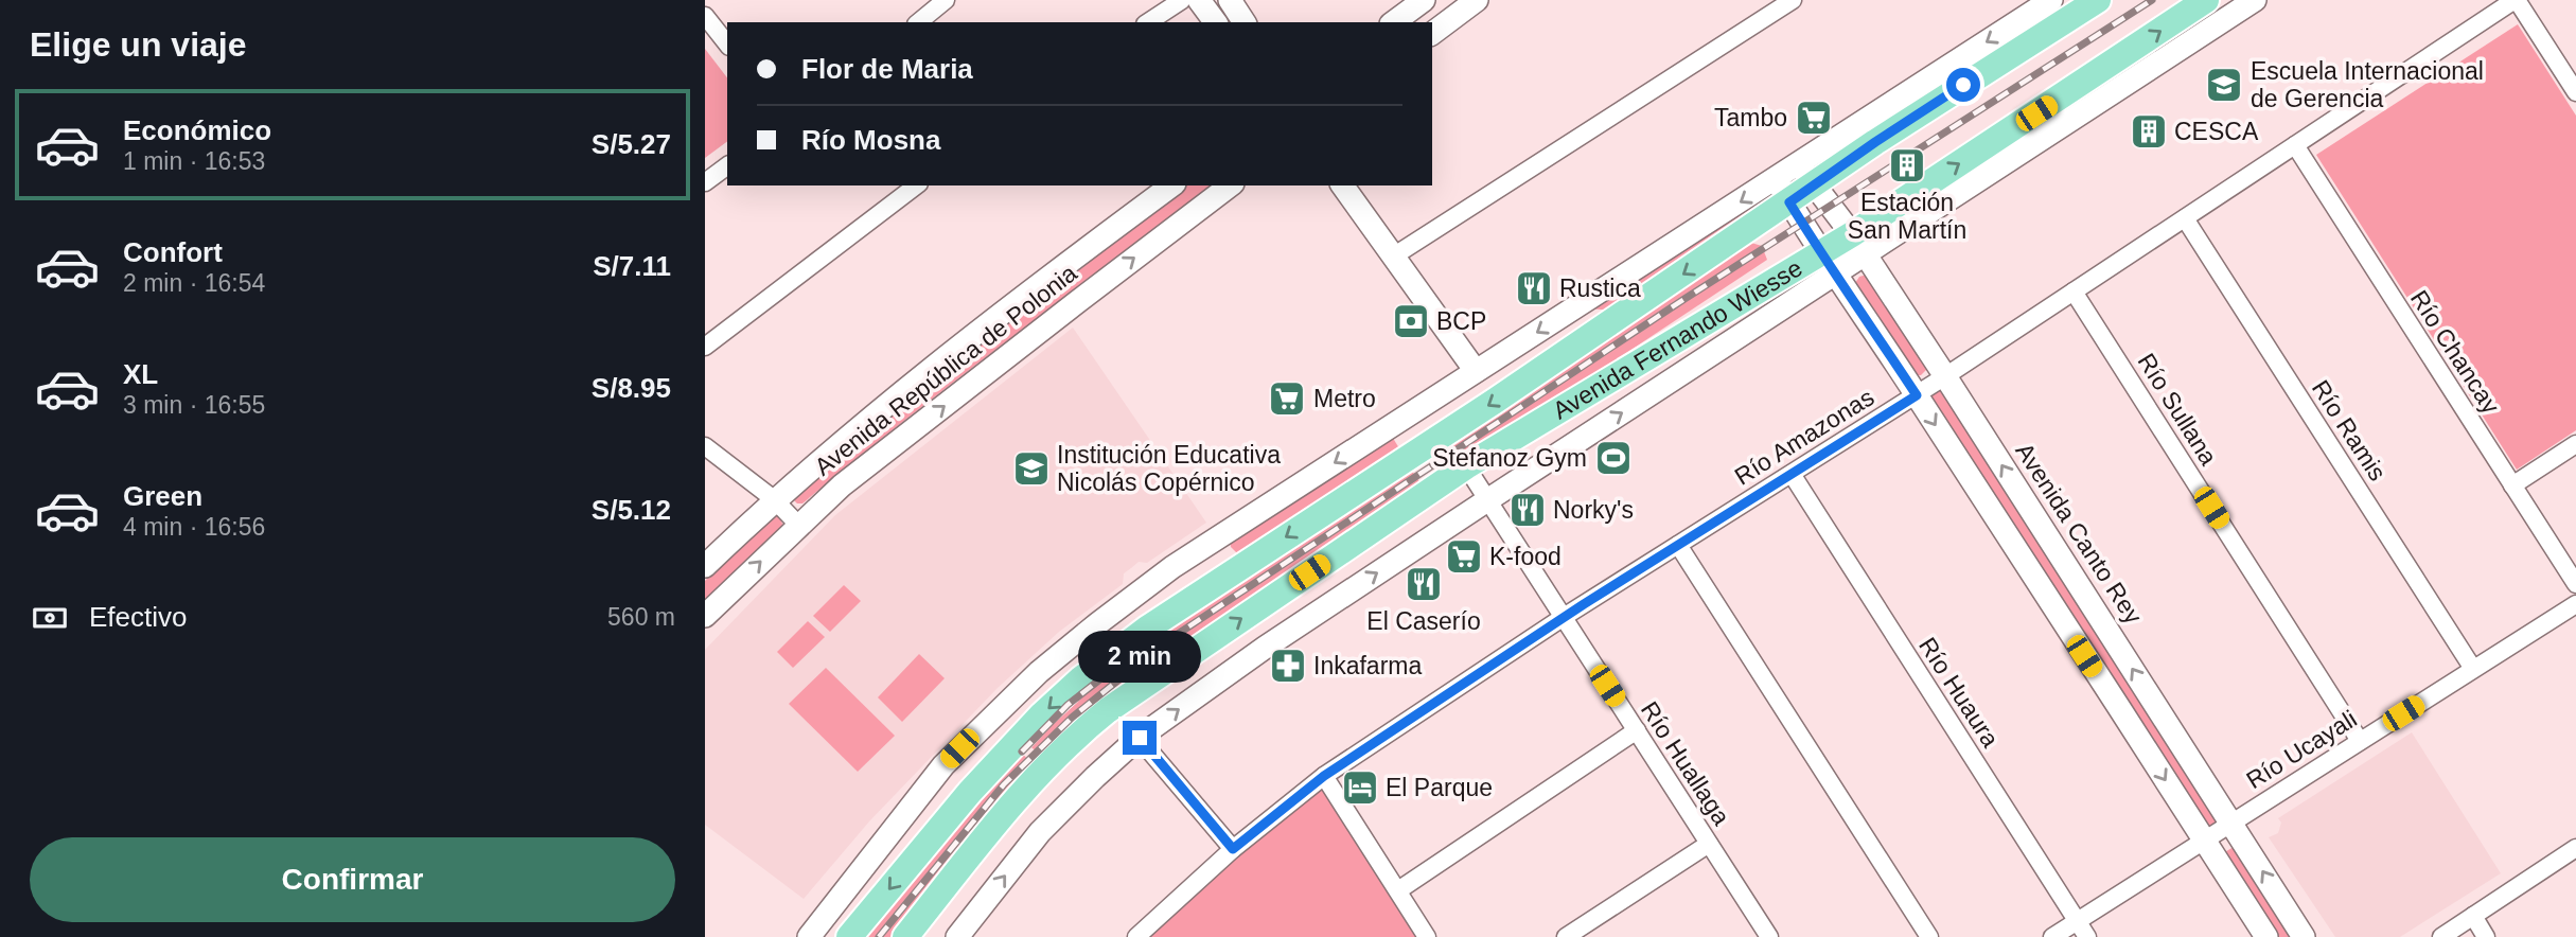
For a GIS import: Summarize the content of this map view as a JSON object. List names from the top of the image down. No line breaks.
{"streets":{"main road":["Avenida Fernando Wiesse","Avenida República de Polonia","Avenida Canto Rey"],"street":["Río Chancay","Río Sullana","Río Ramis","Río Amazonas","Río Huaura","Río Ucayali","Río Huallaga"]},"crossings":[["Avenida Fernando Wiesse","Avenida Canto Rey"],["Avenida Fernando Wiesse","Río Huallaga"],["Río Chancay","Río Amazonas"],["Río Sullana","Río Amazonas"],["Río Sullana","Río Ucayali"],["Río Ramis","Río Amazonas"],["Río Ramis","Río Ucayali"],["Río Amazonas","Avenida Canto Rey"],["Río Amazonas","Río Huaura"],["Río Amazonas","Río Huallaga"],["Avenida Canto Rey","Río Ucayali"],["Río Huaura","Río Ucayali"]],"places":{"school or university":["Escuela Internacional de Gerencia","Institución Educativa Nicolás Copérnico"],"supermarket":["Tambo","Metro","K-food"],"building":["CESCA","Estación San Martín"],"restaurant":["Rustica","Norky's","El Caserío"],"bank":["BCP"],"sports":["Stefanoz Gym"],"pharmacy":["Inkafarma"],"hotel":["El Parque"]},"page":{"heading":"Elige un viaje","banner":["Flor de Maria","Río Mosna"],"list":[{"name":"Económico","note":"1 min · 16:53","value":"S/5.27"},{"name":"Confort","note":"2 min · 16:54","value":"S/7.11"},{"name":"XL","note":"3 min · 16:55","value":"S/8.95"},{"name":"Green","note":"4 min · 16:56","value":"S/5.12"}],"pay":["Efectivo","560 m"],"bubble":"2 min","buttons":"Confirmar"}}
